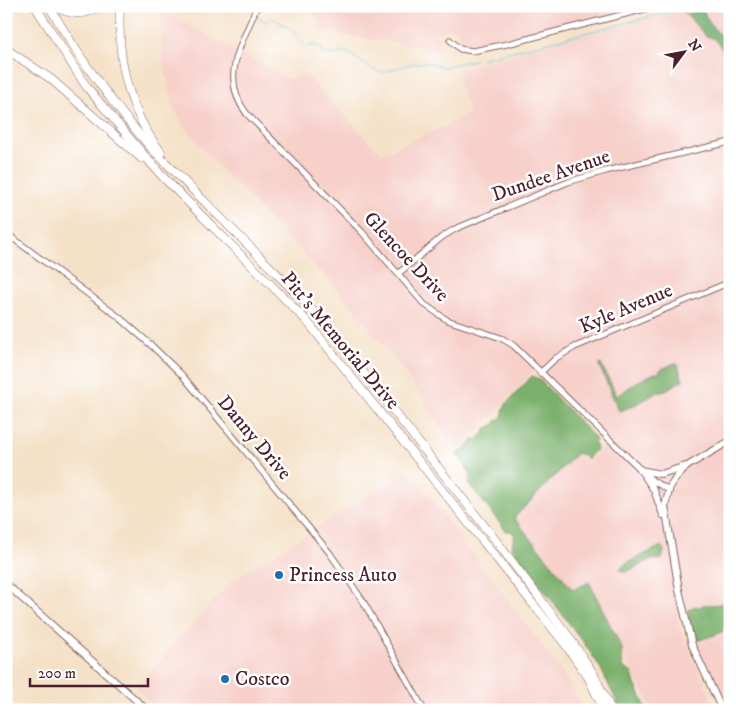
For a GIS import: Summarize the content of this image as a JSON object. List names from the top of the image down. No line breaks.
{"streets":{"highway":["Pitt's Memorial Drive"],"street":["Dundee Avenue","Glencoe Drive","Kyle Avenue","Danny Drive"]},"crossings":[["Dundee Avenue","Glencoe Drive"],["Glencoe Drive","Kyle Avenue"]],"places":["Princess Auto","Costco"],"scale_bar":"200 m","north":"top right"}
